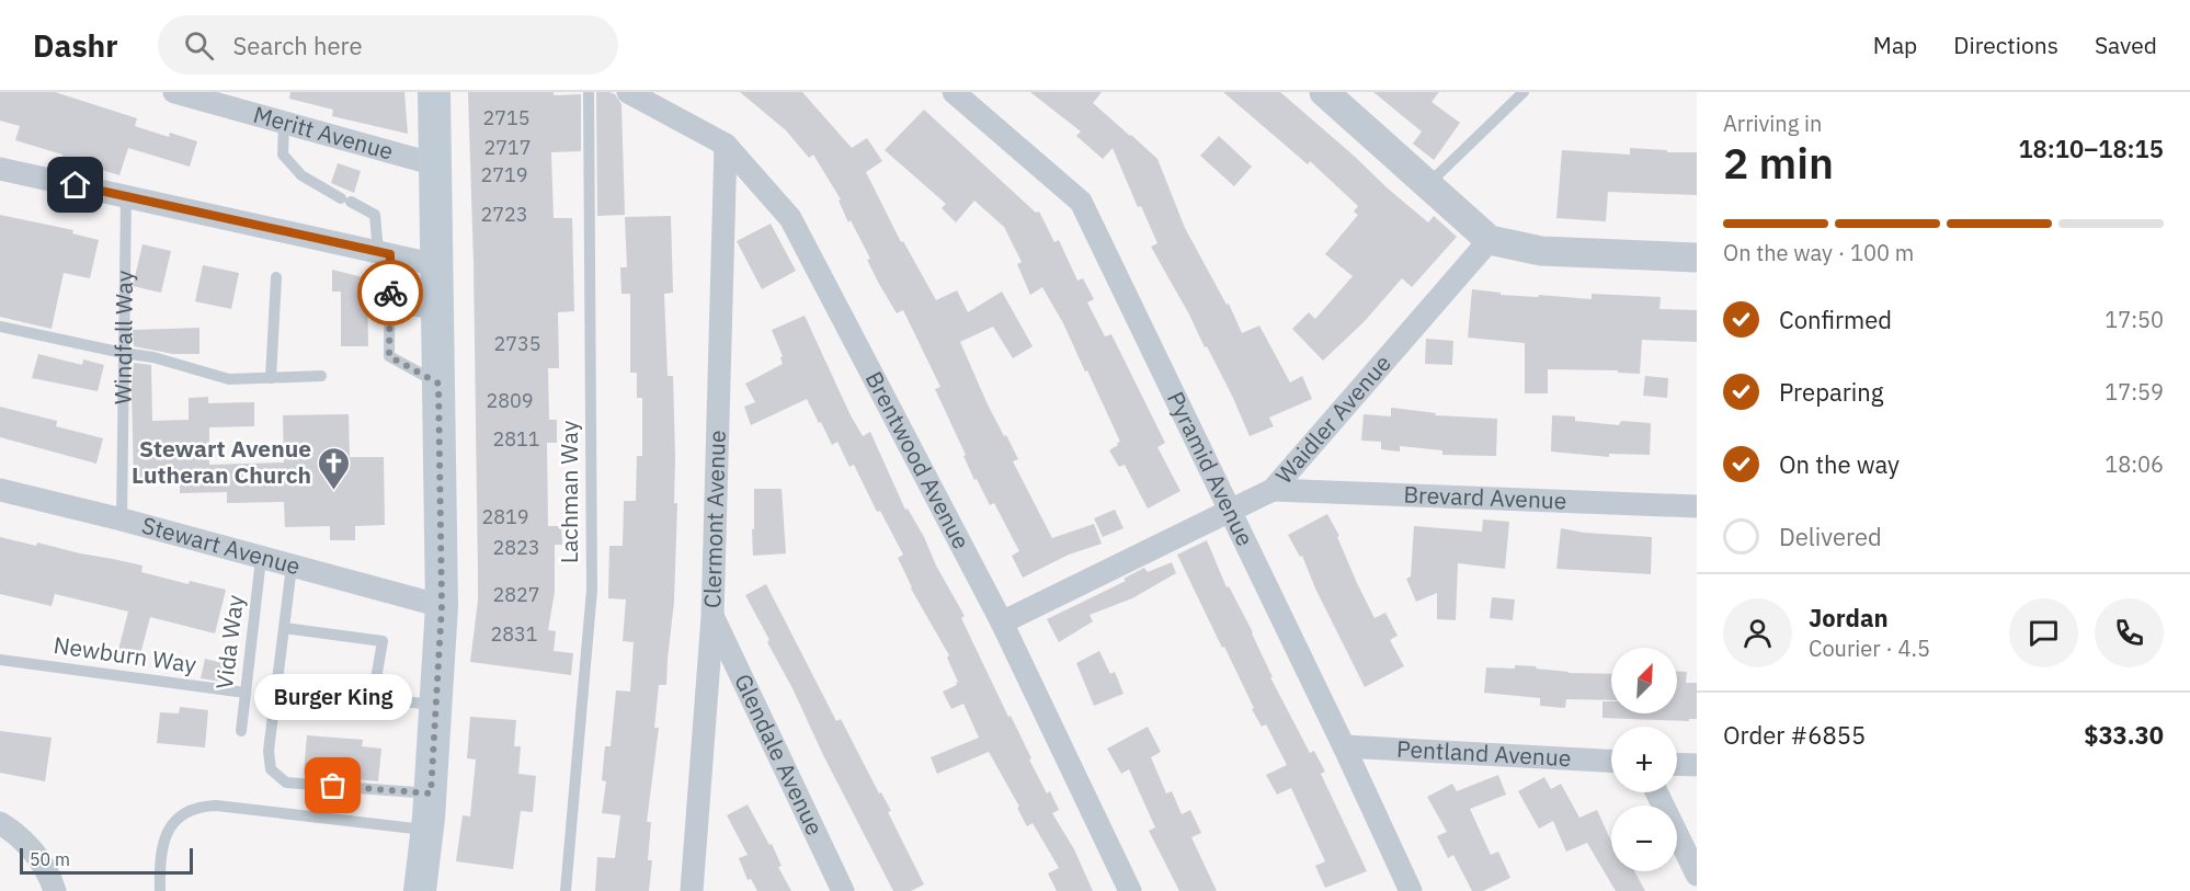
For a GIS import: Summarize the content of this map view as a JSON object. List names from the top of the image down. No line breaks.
{"streets":{"street":["Meritt Avenue","Waidler Avenue","Brentwood Avenue","Pyramid Avenue","Brevard Avenue","Clermont Avenue","Stewart Avenue","Glendale Avenue","Pentland Avenue"],"lane":["Windfall Way","Lachman Way","Vida Way","Newburn Way"]},"crossings":[["Windfall Way","Stewart Avenue"],["Waidler Avenue","Brentwood Avenue"],["Waidler Avenue","Pyramid Avenue"],["Waidler Avenue","Brevard Avenue"],["Brentwood Avenue","Clermont Avenue"],["Pyramid Avenue","Pentland Avenue"],["Clermont Avenue","Glendale Avenue"],["Stewart Avenue","Vida Way"],["Vida Way","Newburn Way"]],"places":{"church":["Stewart Avenue Lutheran Church"],"other":["Burger King"]},"house_numbers":["2715","2717","2719","2723","2735","2809","2811","2819","2823","2827","2831"],"scale_bar":"50 m","north":"top right","page":{"header":"Dashr","search":"Search here","nav":["Map","Directions","Saved"],"heading":["2 min","Arriving in","18:10–18:15"],"panel":["Jordan","Courier · 4.5","Order #6855","$33.30"],"bar":"On the way · 100 m","list":[["Confirmed","17:50"],["Preparing","17:59"],["On the way","18:06"],"Delivered"],"map_buttons":["+","−"],"bubble":"Burger King","scale":"50 m"}}
